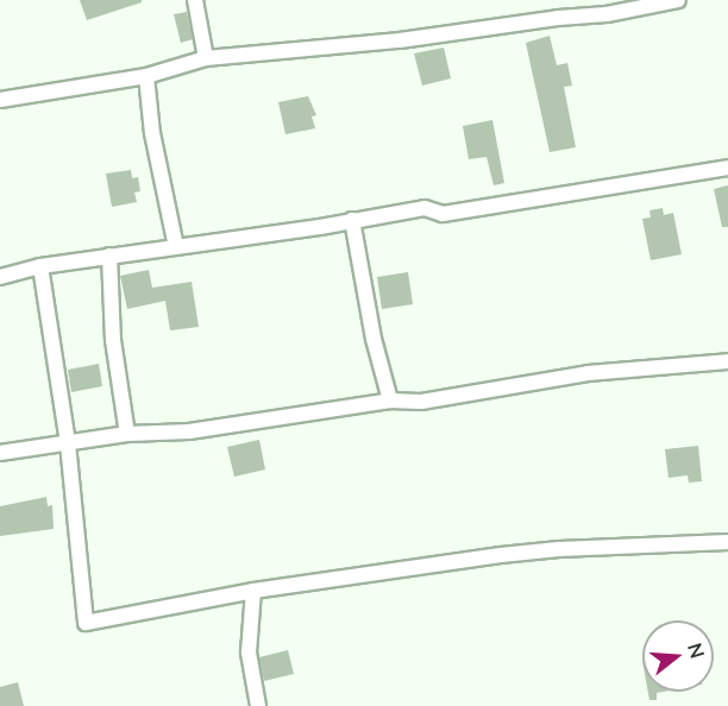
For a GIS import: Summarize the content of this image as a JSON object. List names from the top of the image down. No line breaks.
{"north":"right"}
